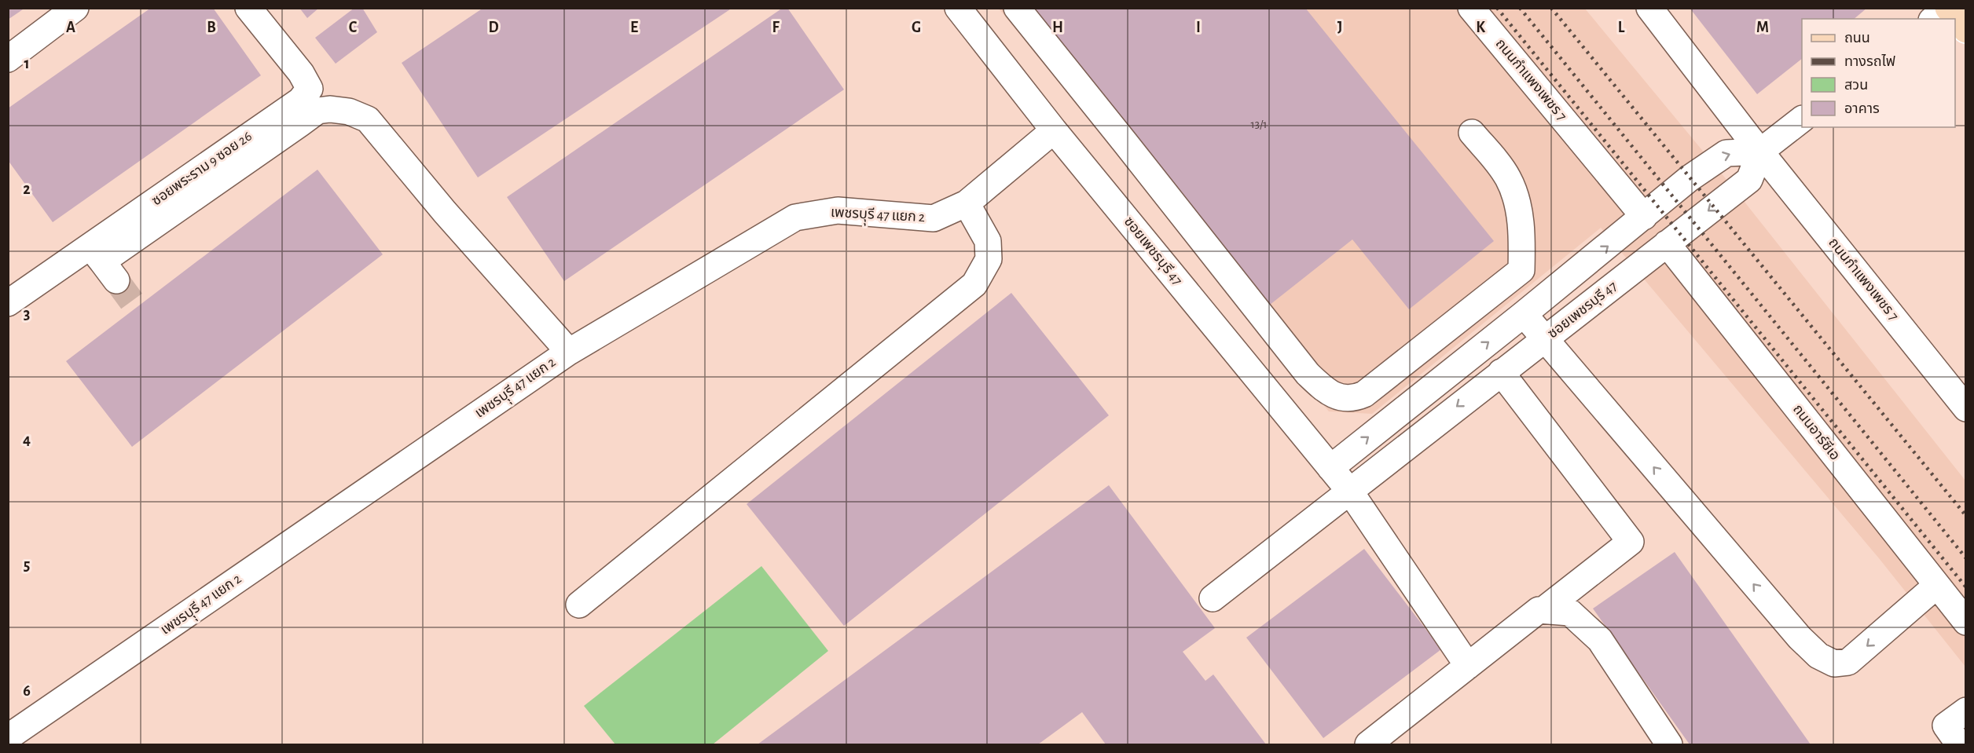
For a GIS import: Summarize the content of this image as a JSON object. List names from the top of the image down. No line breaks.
{"streets":{"street":["ถนนกำแพงเพชร 7","ซอยพระราม 9 ซอย 26","เพชรบุุรี 47 แยก 2","ซอยเพชรบุรี 47","ถนนอาร์ซีเอ"]},"crossings":[["ถนนกำแพงเพชร 7","ซอยเพชรบุรี 47"],["ซอยพระราม 9 ซอย 26","เพชรบุุรี 47 แยก 2"],["เพชรบุุรี 47 แยก 2","ซอยเพชรบุรี 47"],["ซอยเพชรบุรี 47","ถนนอาร์ซีเอ"]],"house_numbers":["13/1"],"legend":["ถนน","ทางรถไฟ","สวน","อาคาร"],"grid":{"columns":["A","B","C","D","E","F","G","H","I","J","K","L","M"],"rows":["1","2","3","4","5","6"]}}
